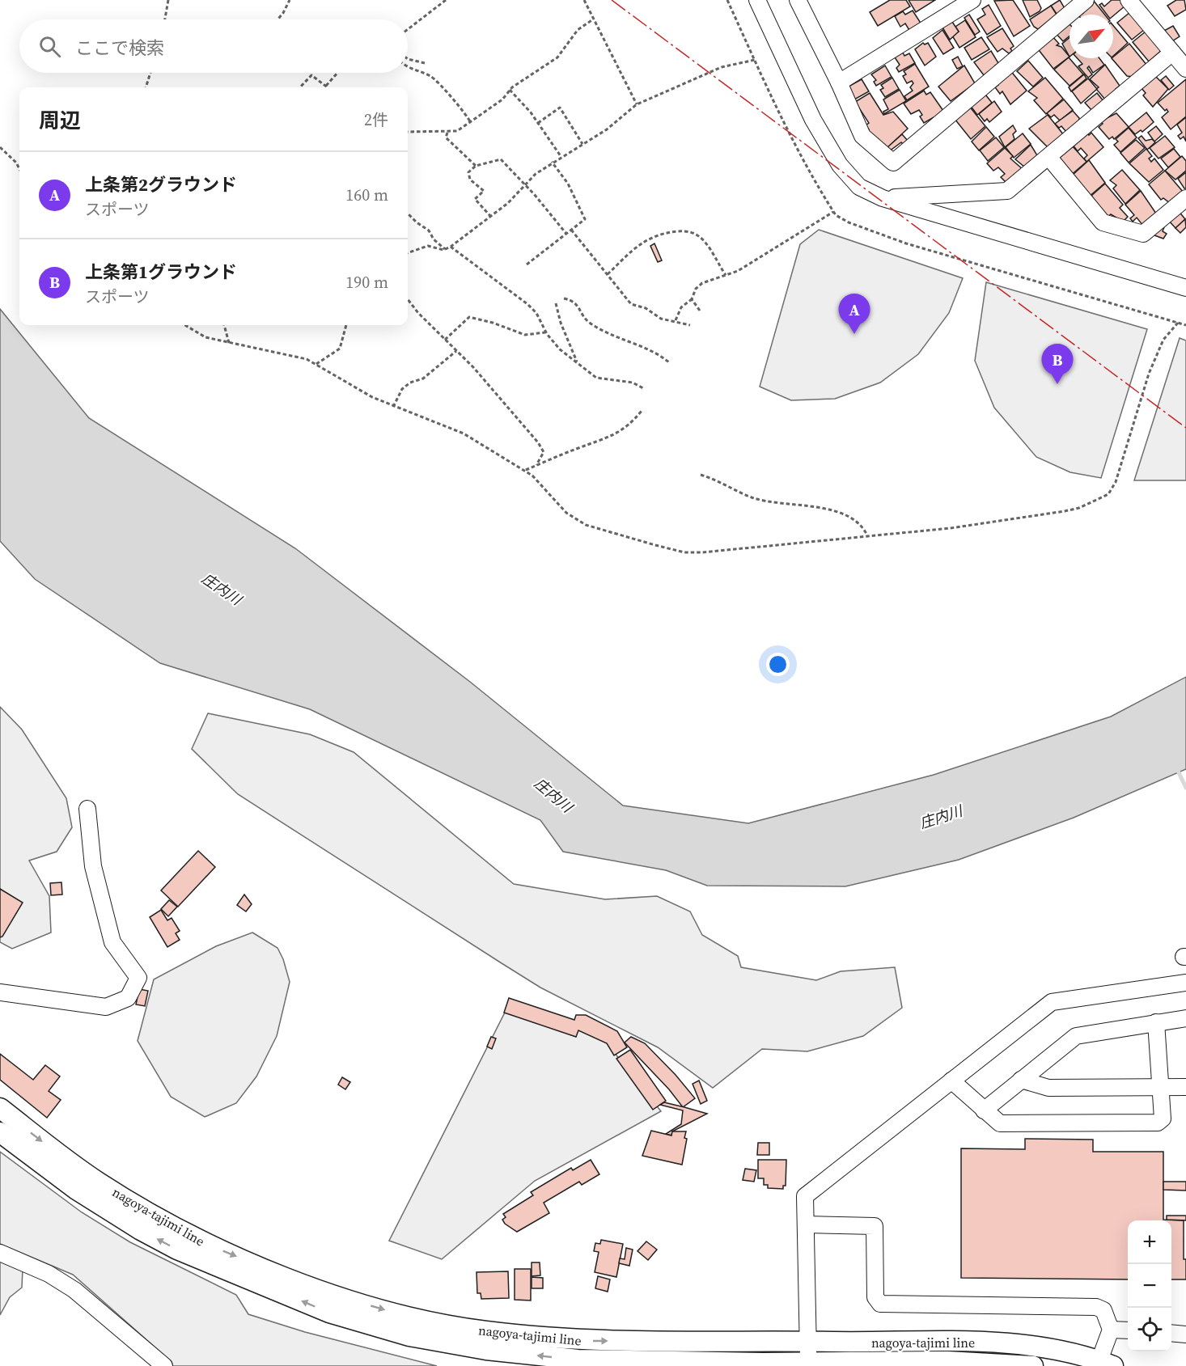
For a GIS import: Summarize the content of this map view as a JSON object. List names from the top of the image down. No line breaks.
{"streets":{"main road":["nagoya-tajimi line"]},"water":["庄内川"],"north":"top right","page":{"search":"ここで検索","heading":["周辺","2件"],"list":[{"mark":"A","name":"上条第2グラウンド","note":"スポーツ","value":"160 m"},{"mark":"B","name":"上条第1グラウンド","note":"スポーツ","value":"190 m"}],"pins":["A","B"],"map_buttons":["+","−"]}}
